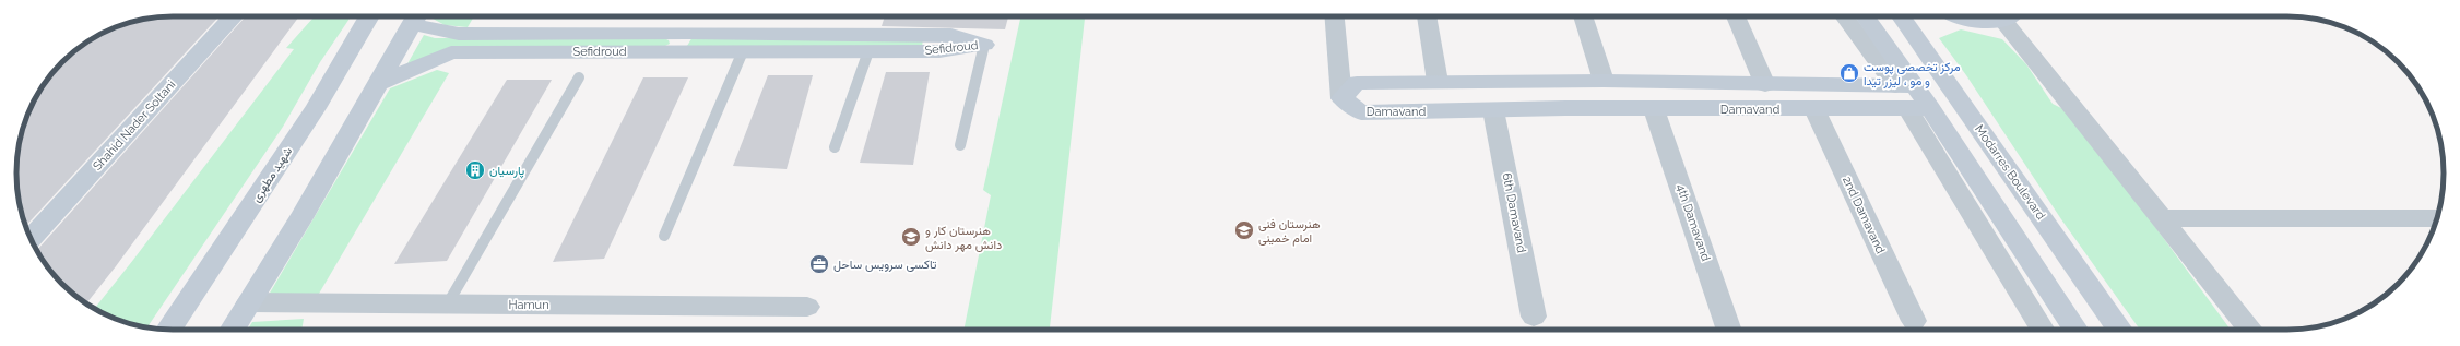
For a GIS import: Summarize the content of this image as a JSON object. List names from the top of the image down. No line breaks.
{"streets":{"street":["Sefidroud","Damavand","Shahid Nader Soltani","Modarres Boulevard","شهید مطهری","6th Damavand","2nd Damavand","4th Damavand","Hamun"]},"crossings":[["Damavand","6th Damavand"],["Damavand","2nd Damavand"],["Damavand","4th Damavand"]],"places":{"shop":["مرکز تخصصی پوست و مو ، لیزر تیدا"],"building":["پارسیان"],"school or university":["هنرستان فنی امام خمینی","هنرستان کار و دانش مهر دانش"],"office":["تاکسی سرویس ساحل"]}}
